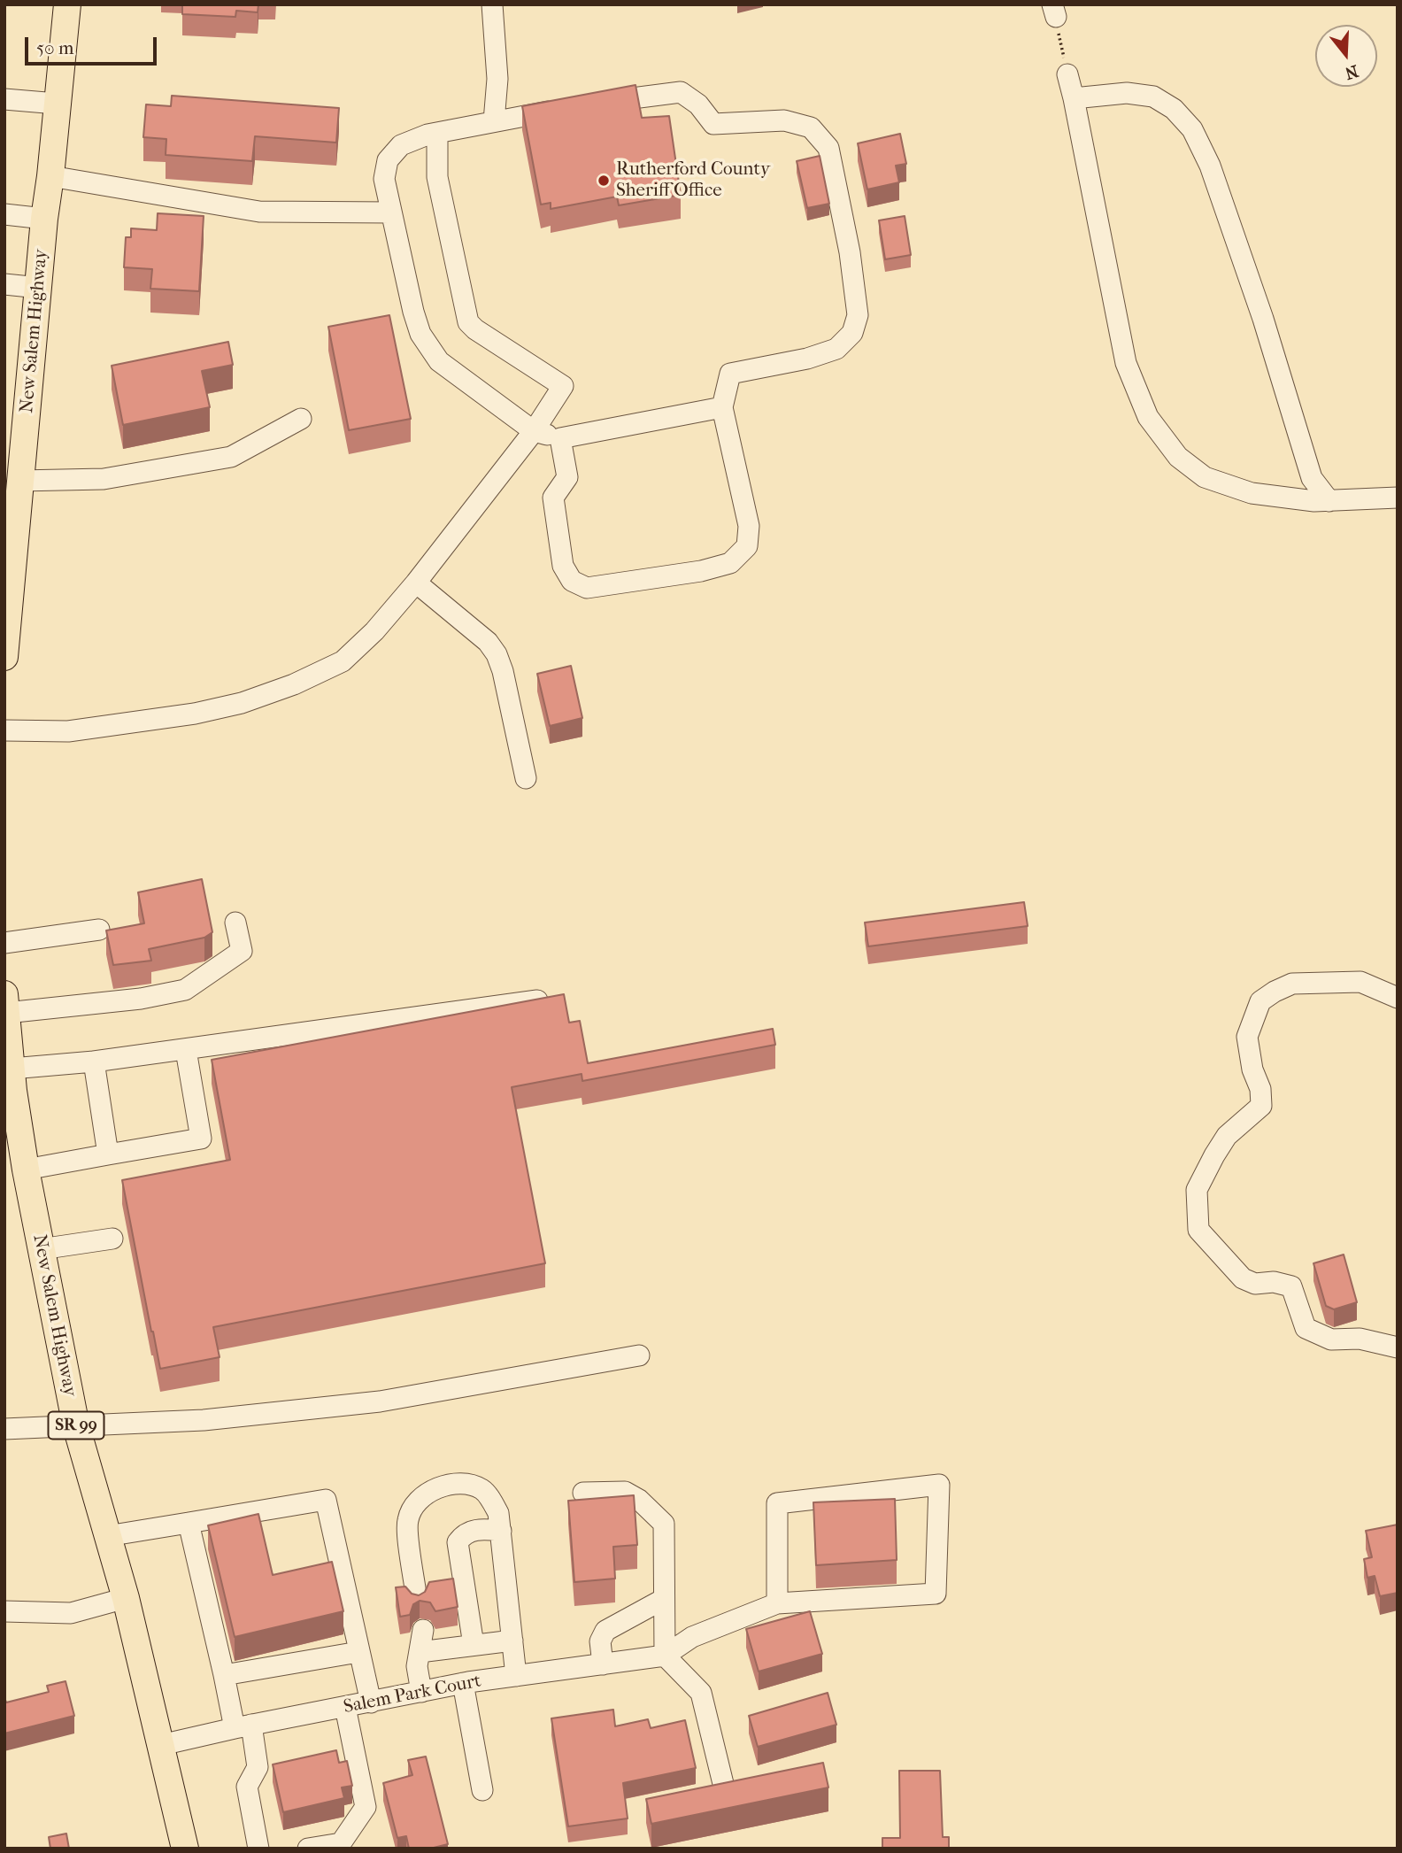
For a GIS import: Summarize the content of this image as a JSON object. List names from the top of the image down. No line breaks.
{"streets":{"main road":["New Salem Highway","SR 99"],"street":["Salem Park Court"]},"crossings":[["New Salem Highway","Salem Park Court"]],"places":["Rutherford County Sheriff Office"],"scale_bar":"50 m","north":"bottom"}
